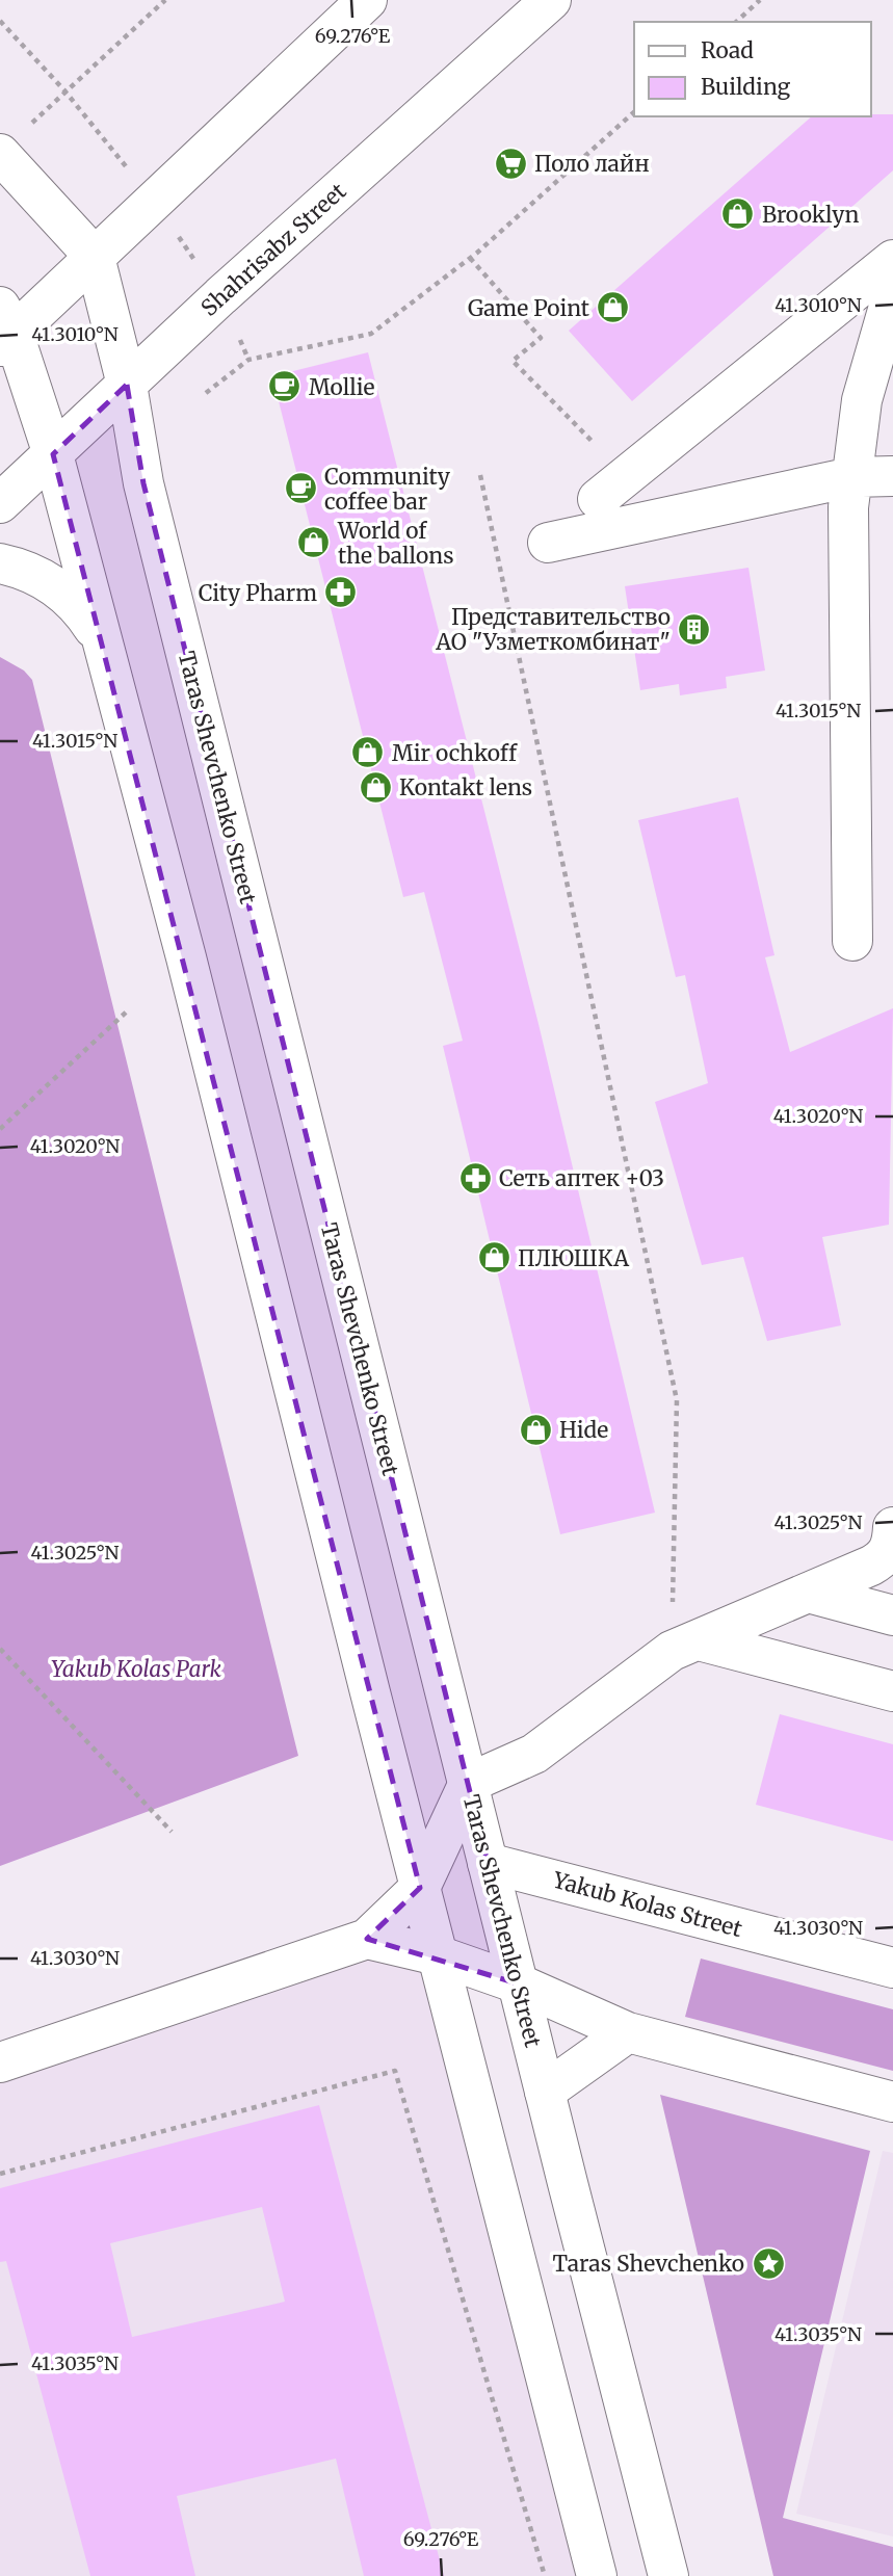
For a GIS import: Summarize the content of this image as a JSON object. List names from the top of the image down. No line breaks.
{"streets":{"main road":["Shahrisabz Street","Taras Shevchenko Street","Yakub Kolas Street"]},"crossings":[["Shahrisabz Street","Taras Shevchenko Street"],["Taras Shevchenko Street","Yakub Kolas Street"]],"parks":["Yakub Kolas Park"],"places":{"supermarket":["Поло лайн"],"shop":["Brooklyn","Game Point","World of the ballons","Mir ochkoff","Kontakt lens","ПЛЮШКА","Hide"],"cafe":["Mollie","Community coffee bar"],"pharmacy":["City Pharm","Сеть аптек +03"],"building":["Представительство АО \"Узметкомбинат\""],"place":["Taras Shevchenko"]},"legend":["Road","Building"],"coordinates":["69.276°E","41.3010°N","41.3015°N","41.3020°N","41.3025°N","41.3030°N","41.3035°N"]}
